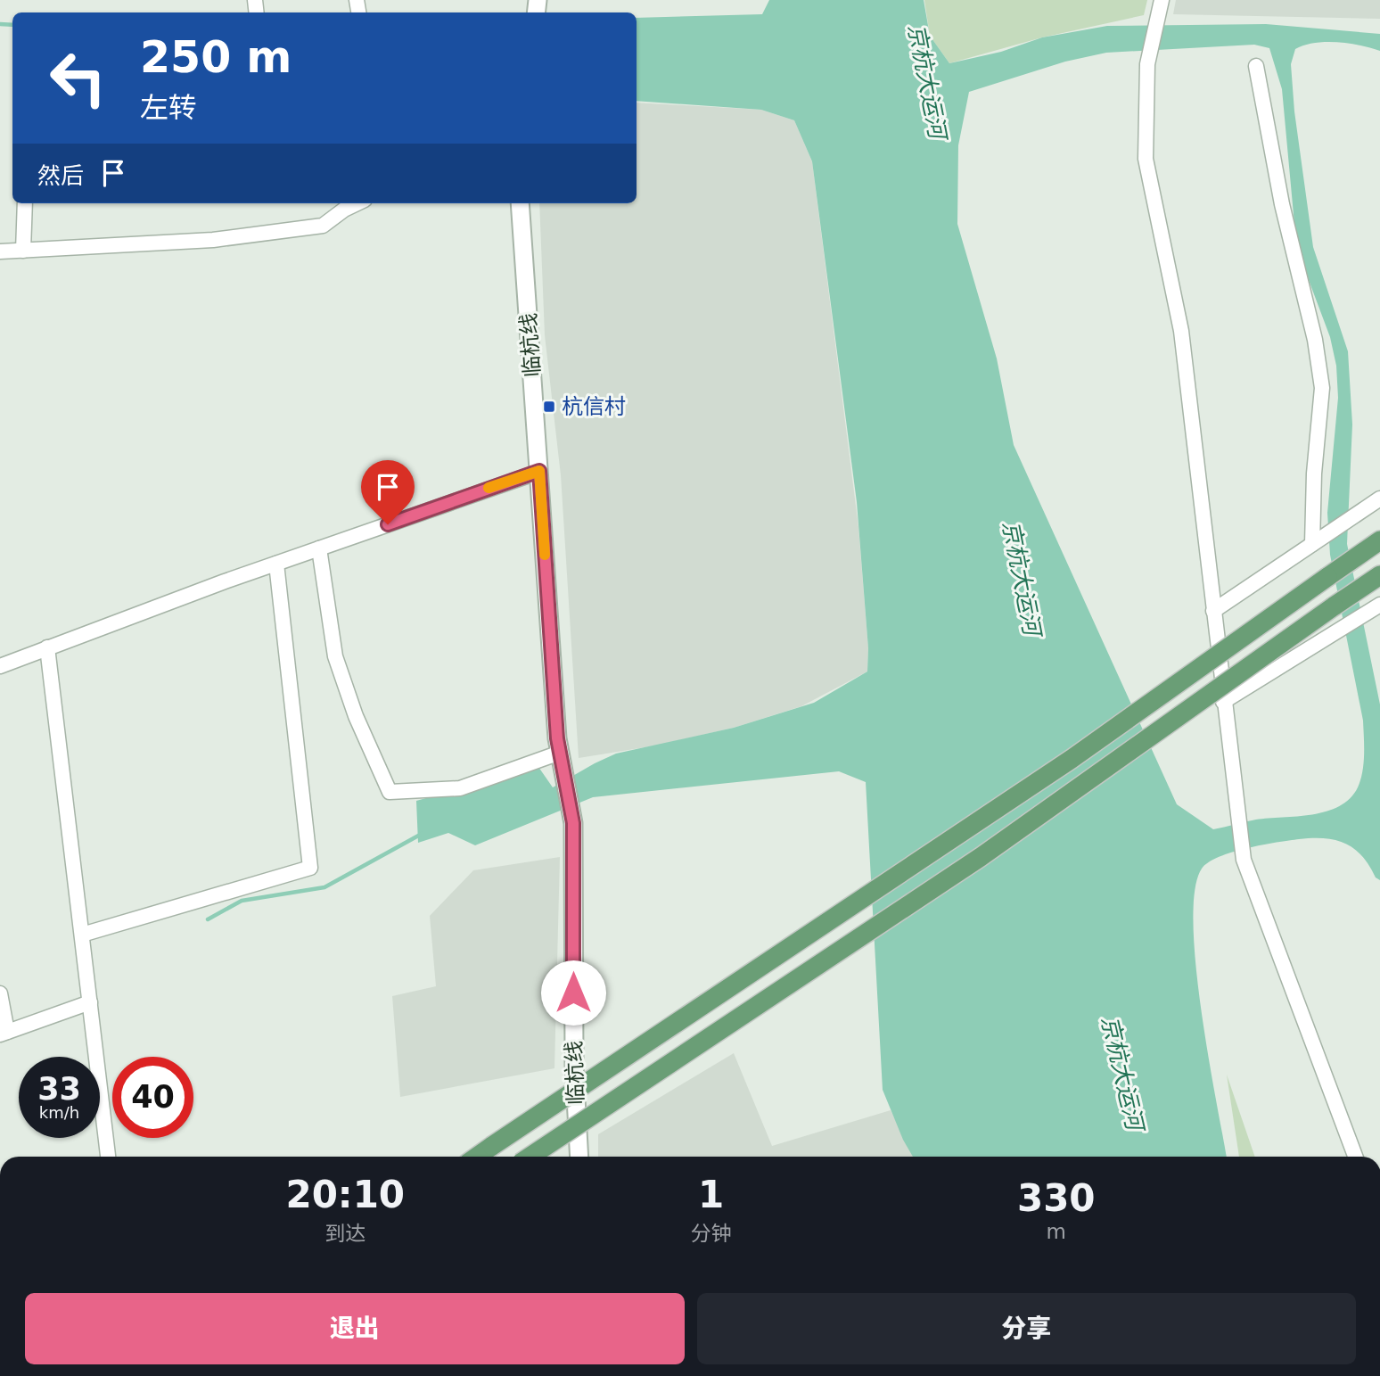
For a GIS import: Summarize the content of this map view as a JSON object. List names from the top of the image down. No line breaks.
{"streets":{"street":["临杭线"]},"water":["京杭大运河"],"places":{"transit":["杭信村"]},"page":{"turn":["250 m","左转"],"then":"然后","speed":"33 km/h","limit":"40","eta":["20:10","到达","1","分钟","330","m"],"buttons":["退出","分享"]}}
